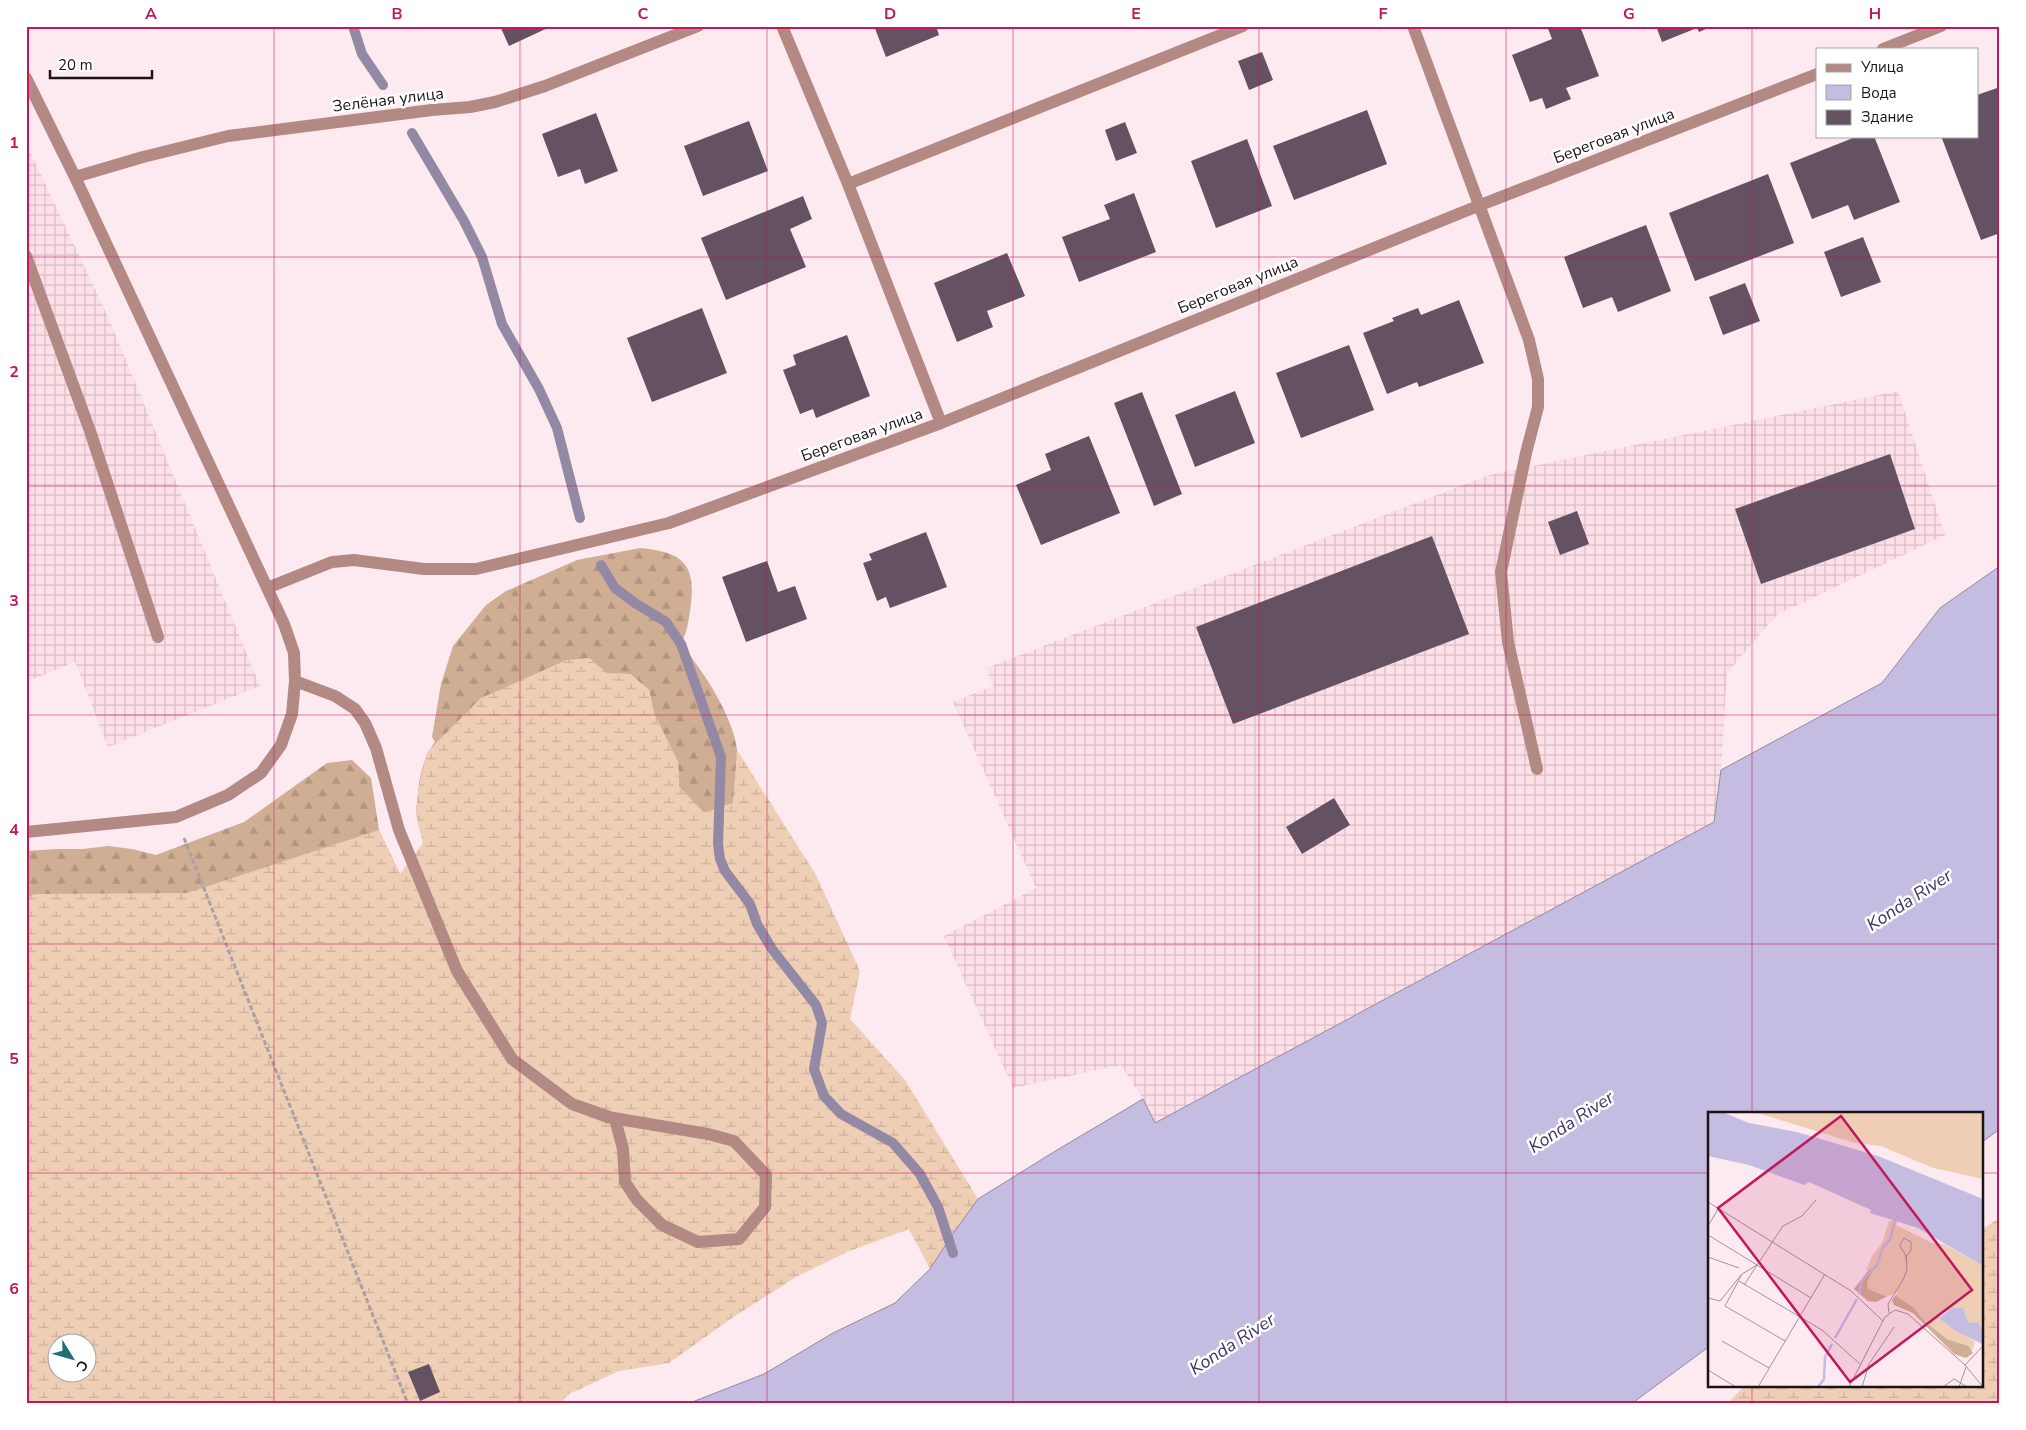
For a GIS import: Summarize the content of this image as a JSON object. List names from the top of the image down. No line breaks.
{"streets":{"street":["Зелёная улица","Береговая улица"]},"water":["Konda River"],"legend":["Улица","Вода","Здание"],"scale_bar":"20 m","north":"bottom right","grid":{"columns":["A","B","C","D","E","F","G","H"],"rows":["1","2","3","4","5","6"]}}
